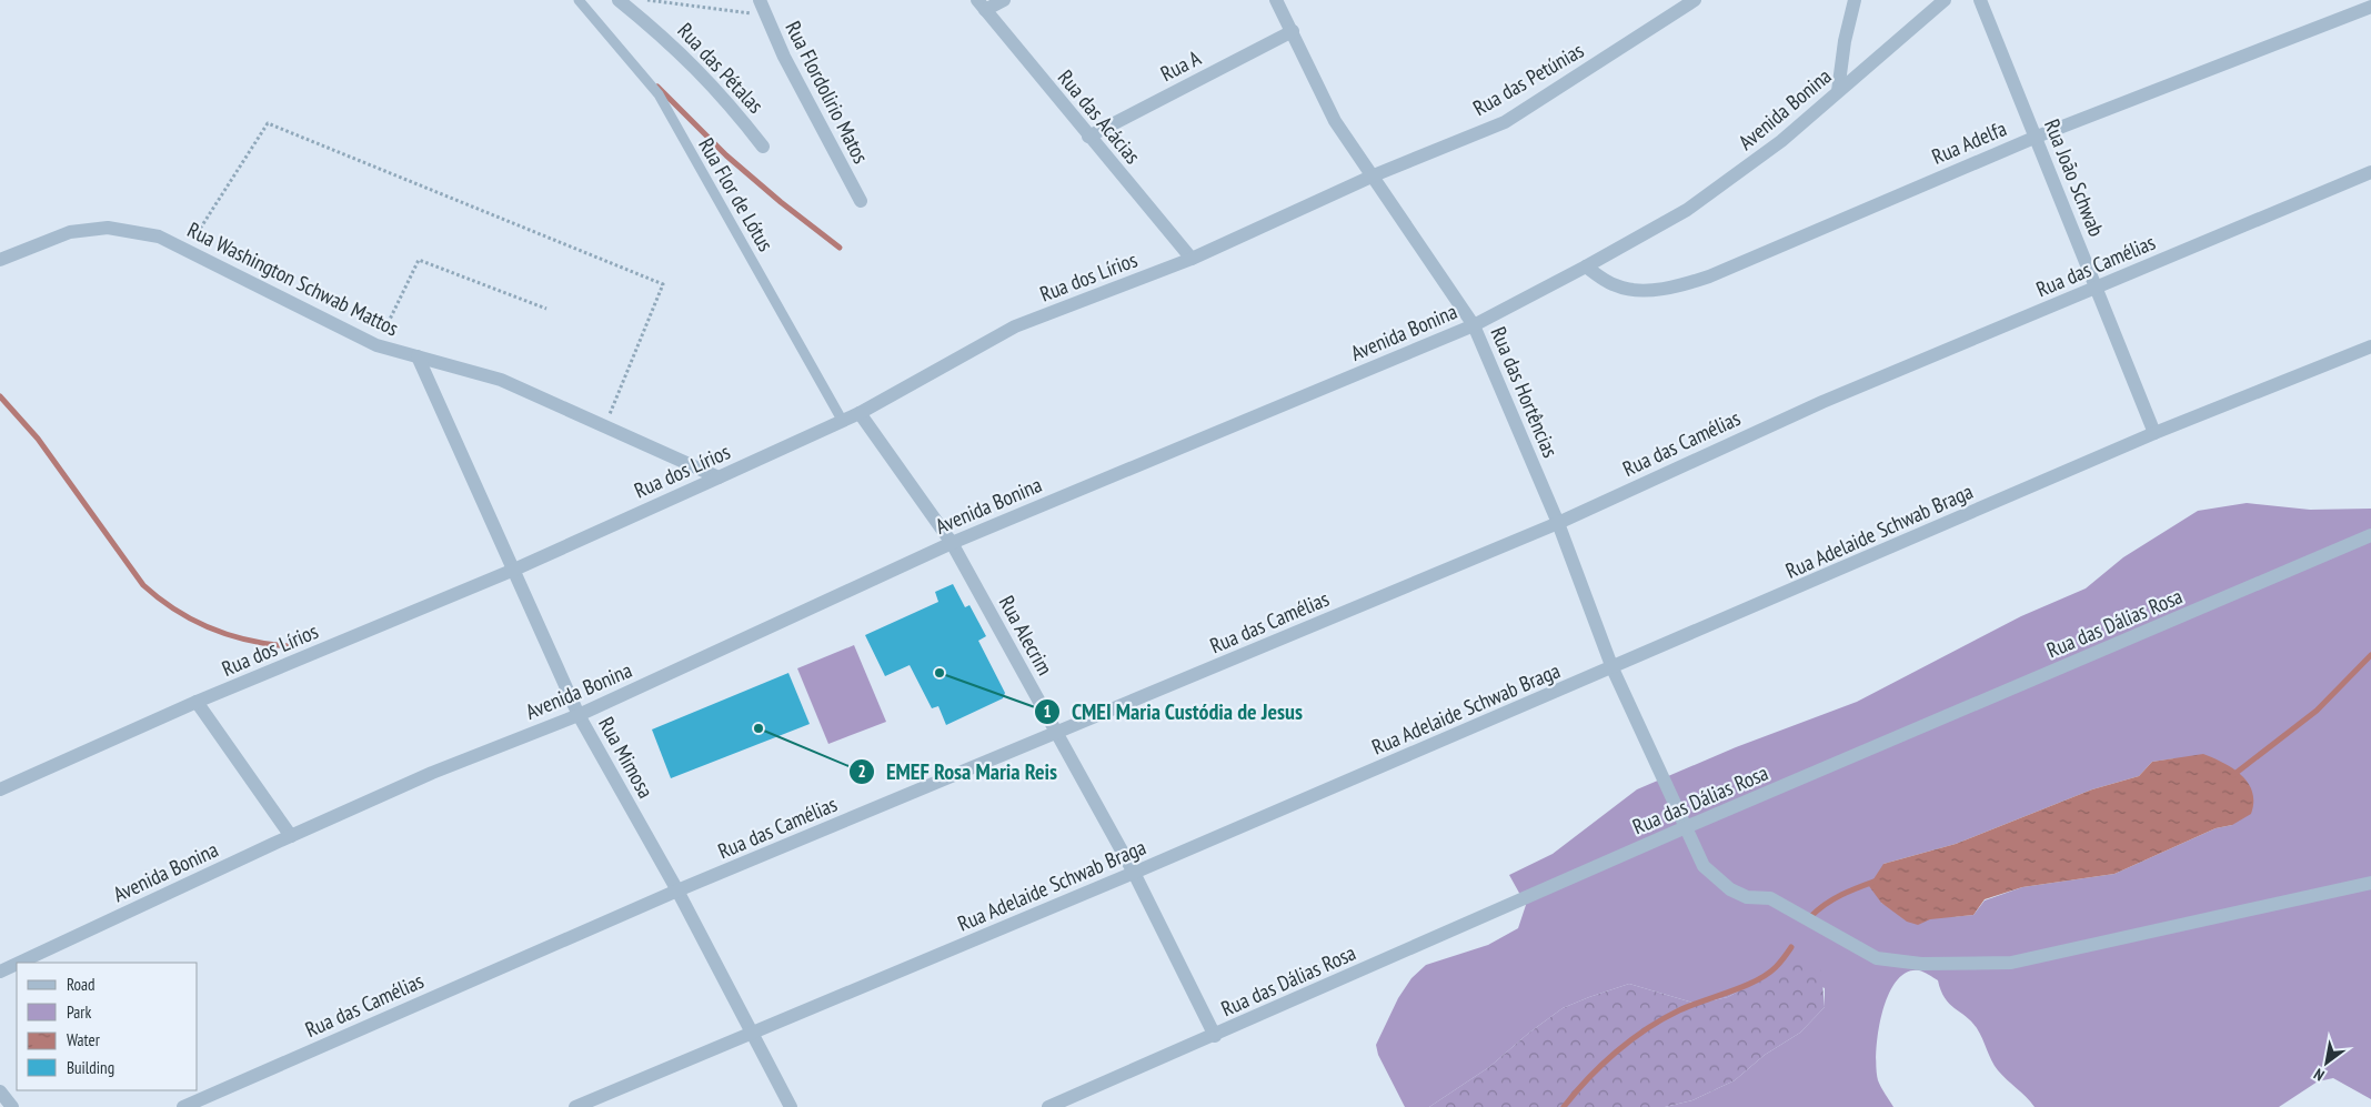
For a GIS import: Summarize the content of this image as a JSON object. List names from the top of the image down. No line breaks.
{"streets":{"street":["Rua A","Rua das Pétalas","Rua das Petúnias","Rua Flordolirio Matos","Avenida Bonina","Rua das Acácias","Rua Adelfa","Rua João Schwab","Rua das Camélias","Rua dos Lírios","Rua Washington Schwab Mattos","Rua das Hortências","Rua Adelaide Schwab Braga","Rua das Dálias Rosa","Rua Alecrim","Rua Mimosa"],"lane":["Rua Flor de Lótus"]},"crossings":[["Rua A","Rua das Acácias"],["Rua A","Rua das Hortências"],["Rua das Petúnias","Rua dos Lírios"],["Rua das Petúnias","Rua das Hortências"],["Avenida Bonina","Rua Adelfa"],["Avenida Bonina","Rua das Hortências"],["Avenida Bonina","Rua Alecrim"],["Avenida Bonina","Rua Mimosa"],["Rua das Acácias","Rua dos Lírios"],["Rua Adelfa","Rua João Schwab"],["Rua João Schwab","Rua das Camélias"],["Rua João Schwab","Rua Adelaide Schwab Braga"],["Rua Flor de Lótus","Rua dos Lírios"],["Rua das Camélias","Rua das Hortências"],["Rua das Camélias","Rua Alecrim"],["Rua das Camélias","Rua Mimosa"],["Rua dos Lírios","Rua Washington Schwab Mattos"],["Rua dos Lírios","Rua das Hortências"],["Rua dos Lírios","Rua Alecrim"],["Rua dos Lírios","Rua Mimosa"],["Rua Washington Schwab Mattos","Rua Mimosa"],["Rua das Hortências","Rua Adelaide Schwab Braga"],["Rua das Hortências","Rua das Dálias Rosa"],["Rua Adelaide Schwab Braga","Rua Alecrim"],["Rua Adelaide Schwab Braga","Rua Mimosa"],["Rua das Dálias Rosa","Rua Alecrim"]],"places":["CMEI Maria Custódia de Jesus","EMEF Rosa Maria Reis"],"legend":["Road","Park","Water","Building"],"north":"bottom left"}
